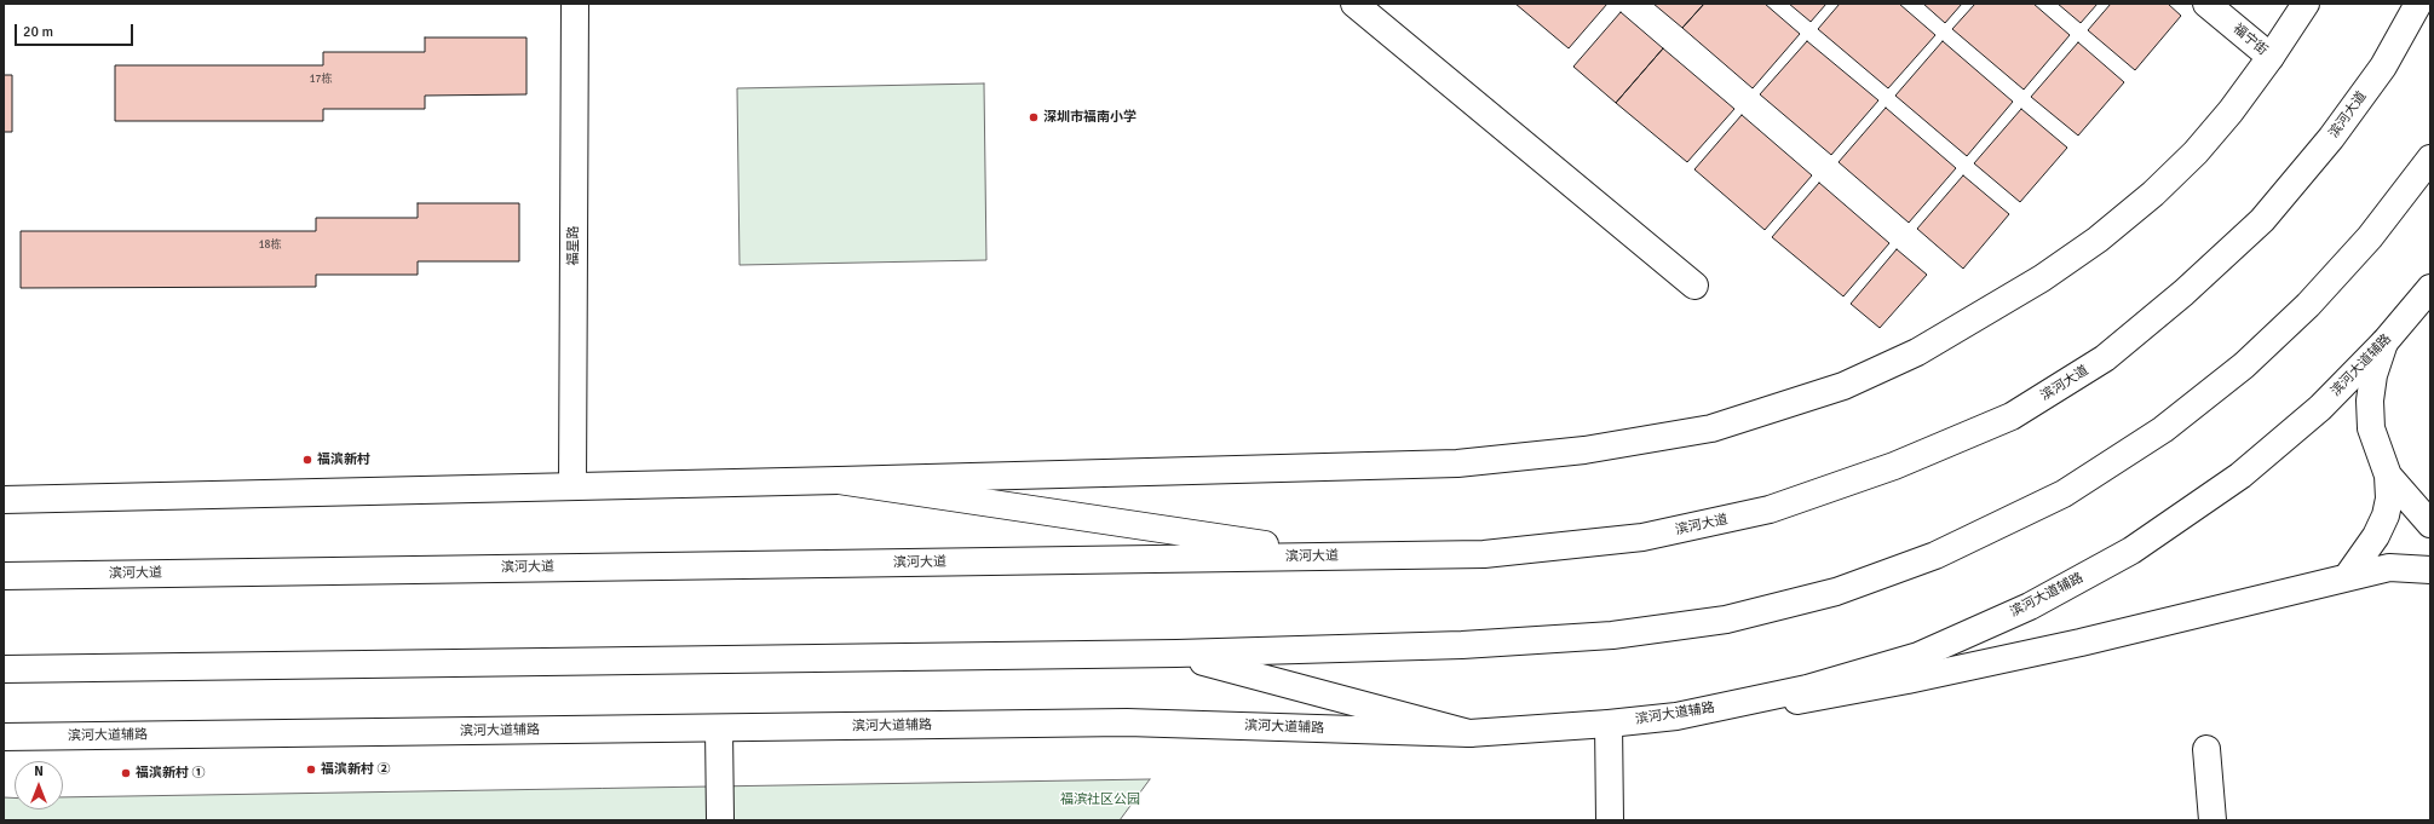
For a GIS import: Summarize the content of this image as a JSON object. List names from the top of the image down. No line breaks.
{"streets":{"main road":["福宁街","滨河大道","福星路","滨河大道辅路"]},"parks":["福滨社区公园"],"places":["深圳市福南小学","福滨新村","福滨新村 ②","福滨新村 ①"],"house_numbers":["17栋","18栋"],"scale_bar":"20 m","north":"top"}
